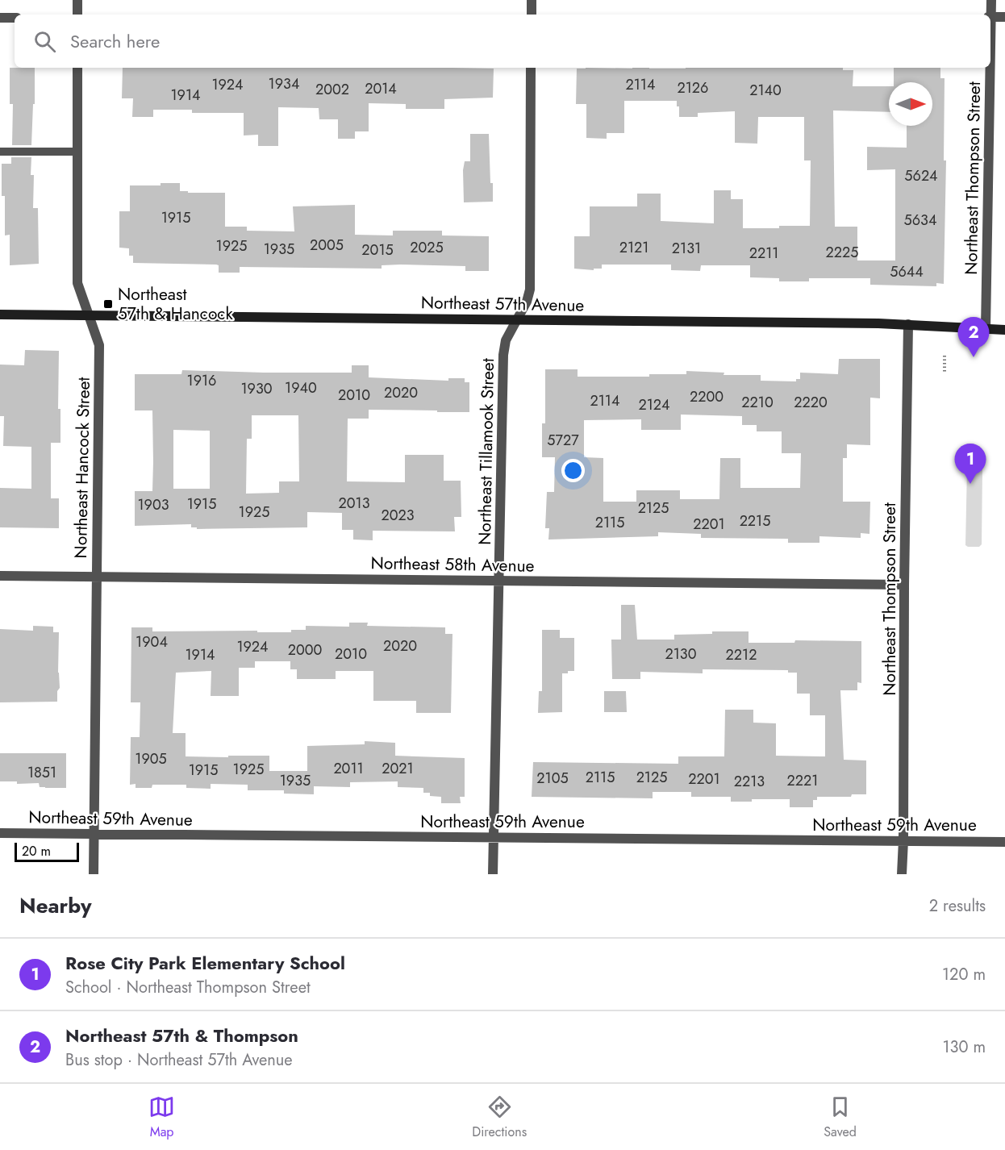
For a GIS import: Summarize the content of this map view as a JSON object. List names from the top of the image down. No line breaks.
{"streets":{"main road":["Northeast 57th Avenue"],"street":["Northeast Thompson Street","Northeast Tillamook Street","Northeast Hancock Street","Northeast 58th Avenue","Northeast 59th Avenue"]},"crossings":[["Northeast Thompson Street","Northeast 57th Avenue"],["Northeast Thompson Street","Northeast 58th Avenue"],["Northeast Thompson Street","Northeast 59th Avenue"],["Northeast 57th Avenue","Northeast Tillamook Street"],["Northeast 57th Avenue","Northeast Hancock Street"],["Northeast Tillamook Street","Northeast 58th Avenue"],["Northeast Tillamook Street","Northeast 59th Avenue"],["Northeast Hancock Street","Northeast 58th Avenue"],["Northeast Hancock Street","Northeast 59th Avenue"]],"places":{"transit":["Northeast 57th & Hancock"]},"house_numbers":["1934","1924","2114","2126","2014","2002","2140","1914","5624","1915","5634","2005","1925","2025","2121","2131","1935","2015","2225","2211","5644","1916","1940","1930","2020","2010","2200","2114","2210","2220","2124","5727","2013","1915","1903","2125","1925","2023","2215","2115","2201","1904","2020","1924","2000","2010","2130","1914","2212","1905","2011","2021","1925","1915","1851","2115","2125","2105","2201","1935","2221","2213"],"scale_bar":"20 m","north":"right","page":{"search":"Search here","pins":["2","1"],"scale":"20 m","heading":["Nearby","2 results"],"list":[{"mark":"1","name":"Rose City Park Elementary School","note":"School · Northeast Thompson Street","value":"120 m"},{"mark":"2","name":"Northeast 57th & Thompson","note":"Bus stop · Northeast 57th Avenue","value":"130 m"}],"nav":["Map","Directions","Saved"]}}
